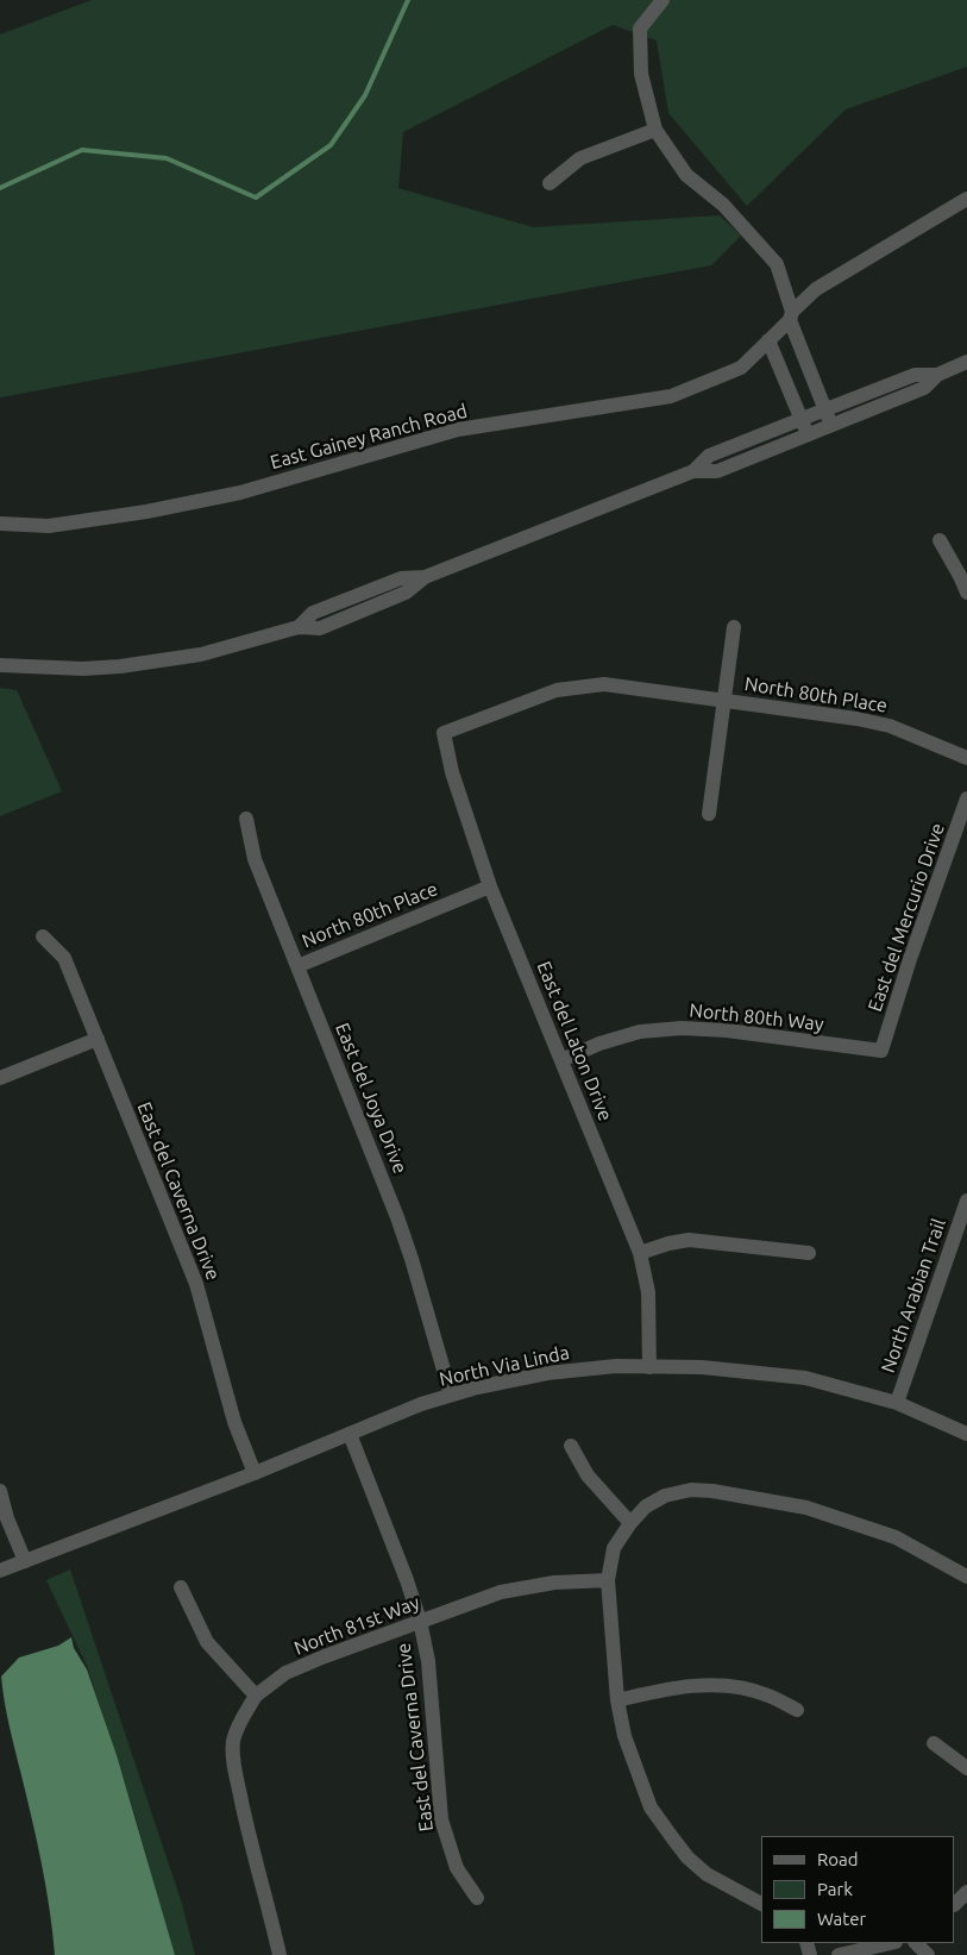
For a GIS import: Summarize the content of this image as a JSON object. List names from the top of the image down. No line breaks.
{"streets":{"street":["East Gainey Ranch Road","North 80th Place","East del Mercurio Drive","North 80th Way","East del Laton Drive","East del Joya Drive","East del Caverna Drive","North Arabian Trail","North Via Linda","North 81st Way"]},"crossings":[["North 80th Place","East del Laton Drive"],["North 80th Place","East del Joya Drive"],["East del Mercurio Drive","North 80th Way"],["North 80th Way","East del Laton Drive"],["East del Laton Drive","North Via Linda"],["East del Joya Drive","North Via Linda"],["East del Caverna Drive","North Via Linda"],["East del Caverna Drive","North 81st Way"],["North Arabian Trail","North Via Linda"]],"legend":["Road","Park","Water"]}
